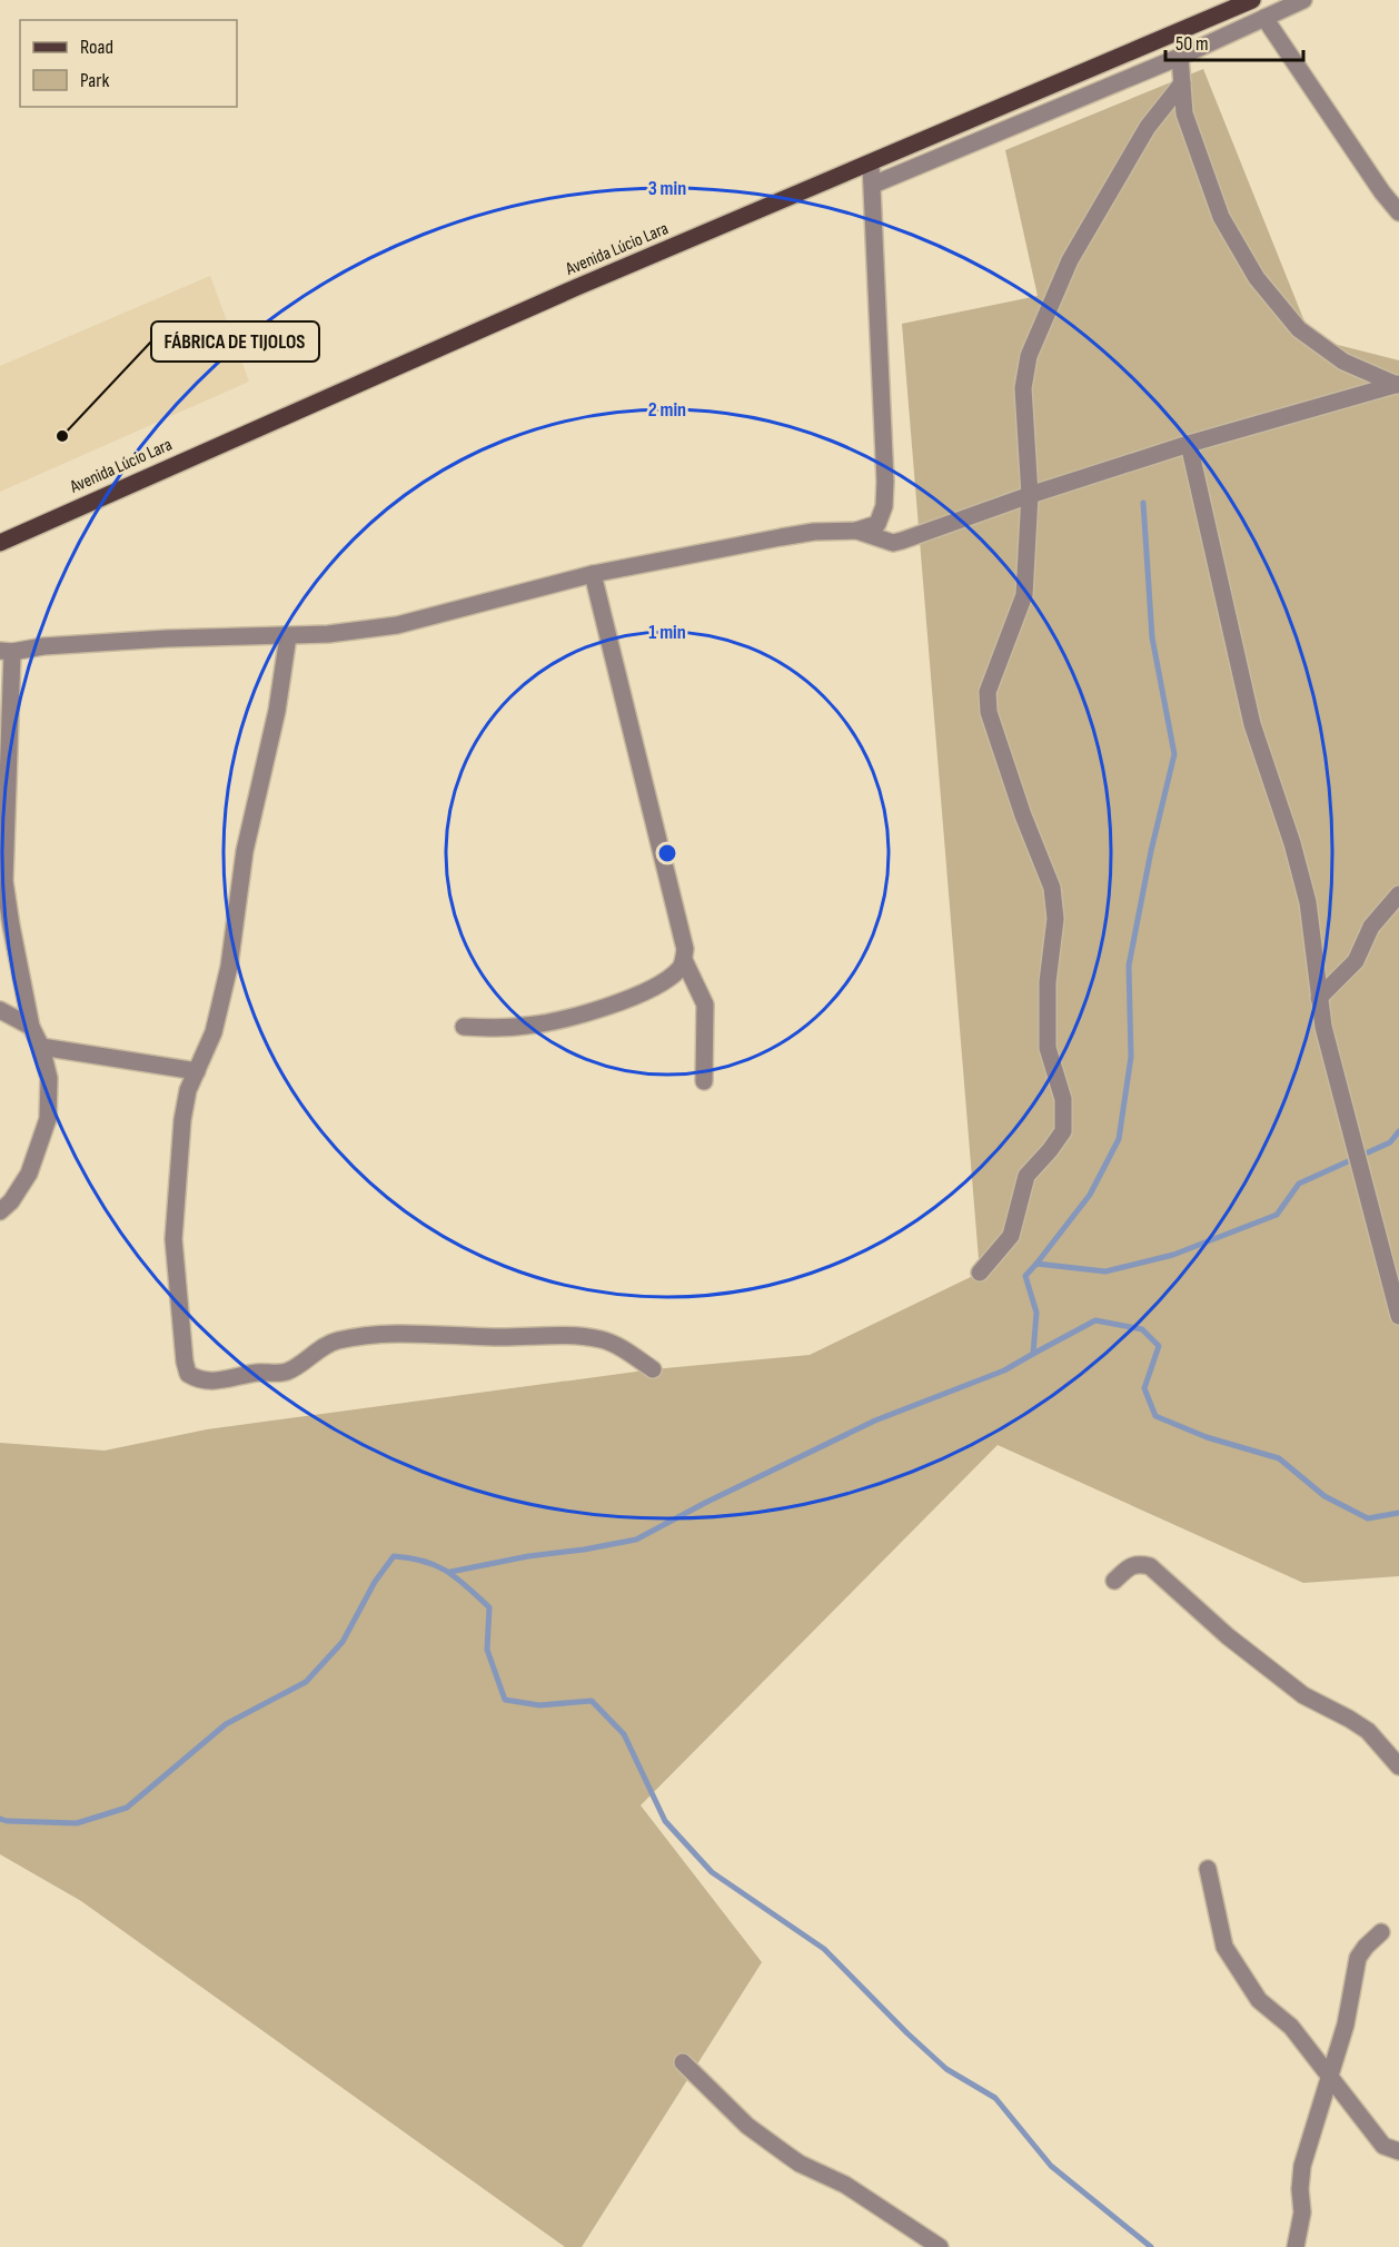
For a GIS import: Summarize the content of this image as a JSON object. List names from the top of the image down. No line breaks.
{"streets":{"main road":["Avenida Lúcio Lara"]},"places":["FÁBRICA DE TIJOLOS"],"legend":["Road","Park"],"scale_bar":"50 m","rings":["3 min","2 min","1 min"]}
